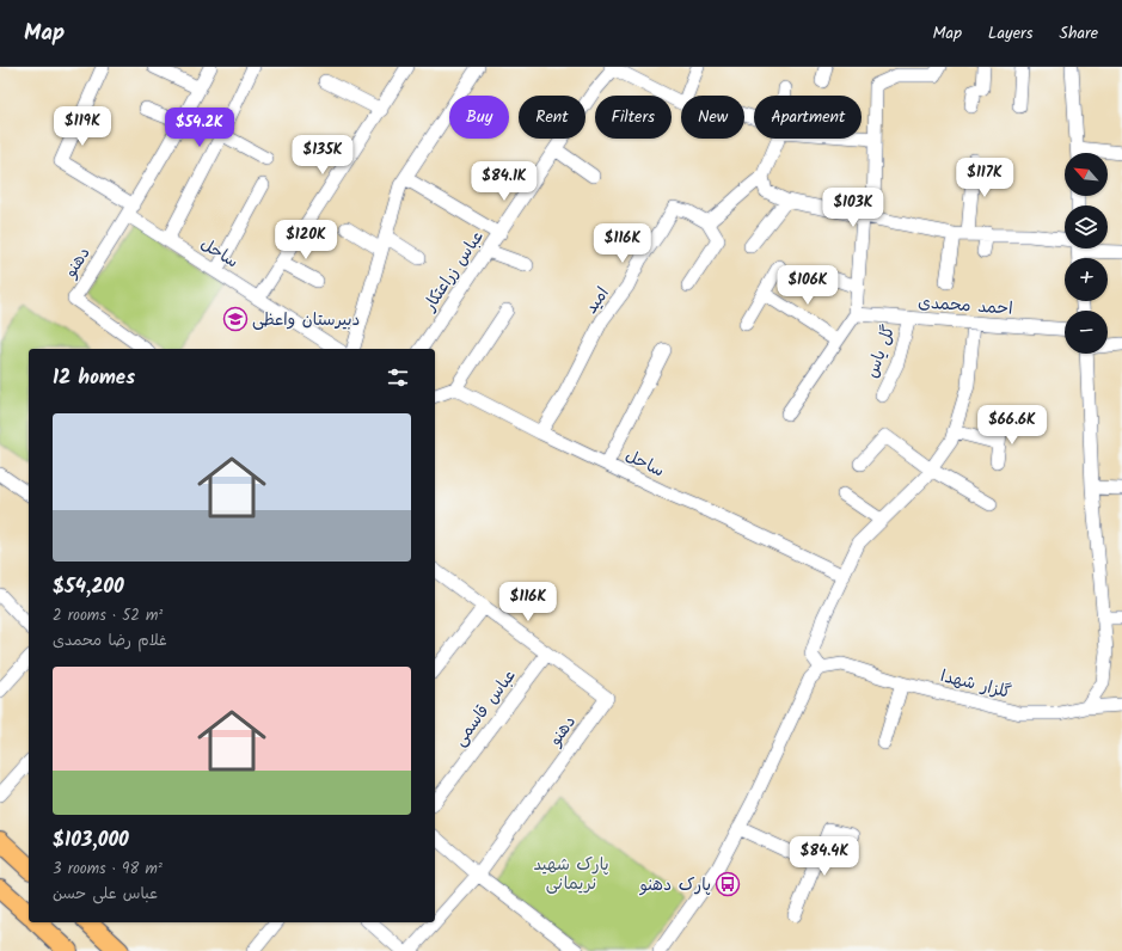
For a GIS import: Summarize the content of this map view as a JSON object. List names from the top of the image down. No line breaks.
{"streets":{"street":["ساحل","دهنو","عباس زراعتکار","امید","احمد محمدی","گل یاس","گلزار شهدا","عباس قاسمی"]},"crossings":[["ساحل","دهنو"],["ساحل","امید"],["دهنو","عباس قاسمی"],["احمد محمدی","گل یاس"]],"parks":["پارک شهید نریمانی"],"places":{"school or university":["دبیرستان واعظی"],"bus stop":["پارک دهنو"]},"north":"top left","page":{"header":"Map","nav":["Map","Layers","Share"],"chip":["Buy","Rent","Filters","New","Apartment"],"price":["$119K","$54.2K","$135K","$117K","$84.1K","$103K","$120K","$116K","$106K","$66.6K","$116K","$84.4K"],"map_buttons":["+","−"],"heading":"12 homes","list":[{"name":"$54,200","note":"2 rooms · 52 m² · غلام رضا محمدی"},{"name":"$103,000","note":"3 rooms · 98 m² · عباس علی حسن"}]}}
